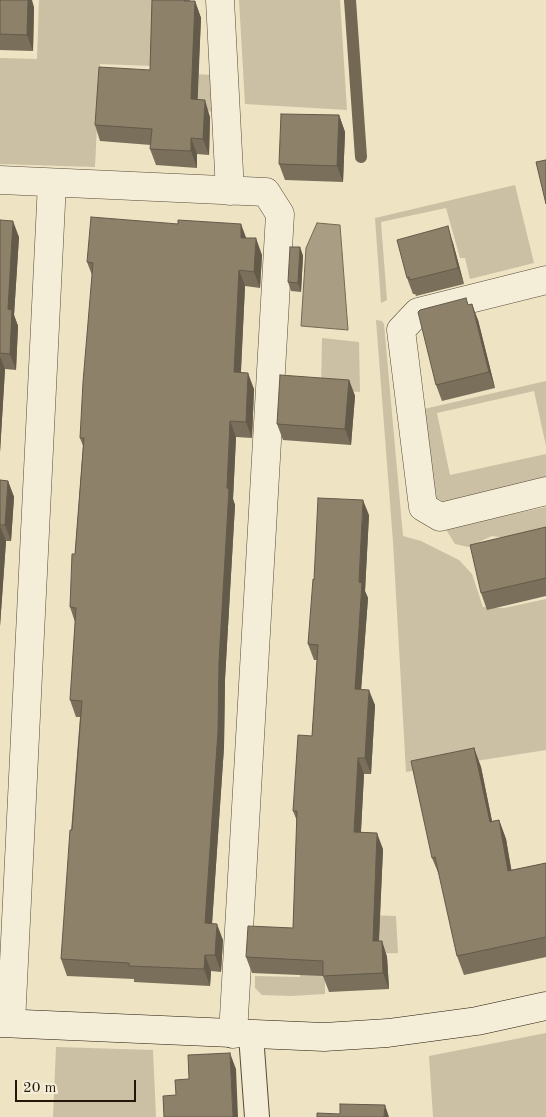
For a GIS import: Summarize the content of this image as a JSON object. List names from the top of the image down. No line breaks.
{"scale_bar":"20 m"}
